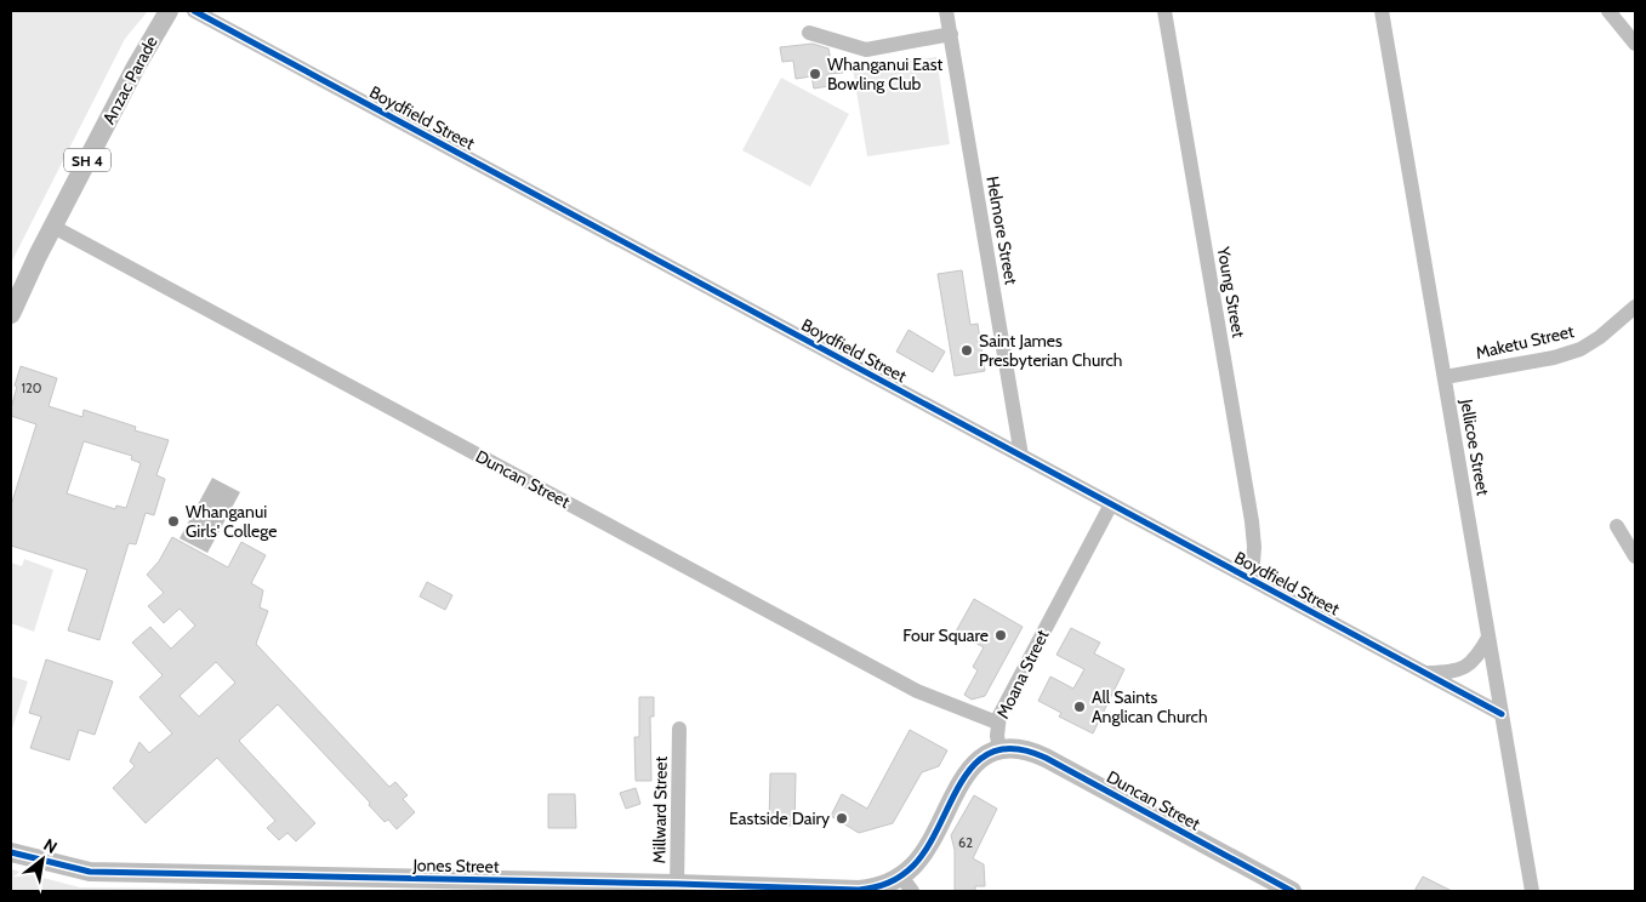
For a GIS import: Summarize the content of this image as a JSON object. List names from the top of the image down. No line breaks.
{"streets":{"main road":["Anzac Parade","SH 4","Duncan Street","Jones Street"],"street":["Boydfield Street","Helmore Street","Young Street","Maketu Street","Jellicoe Street","Moana Street","Millward Street"]},"crossings":[["Anzac Parade","Duncan Street"],["Boydfield Street","Helmore Street"],["Boydfield Street","Young Street"],["Boydfield Street","Jellicoe Street"],["Boydfield Street","Moana Street"],["Maketu Street","Jellicoe Street"],["Duncan Street","Moana Street"],["Millward Street","Jones Street"]],"places":["Whanganui East Bowling Club","Saint James Presbyterian Church","Whanganui Girls' College","Four Square","All Saints Anglican Church","Eastside Dairy"],"house_numbers":["120","62"],"north":"top right"}
